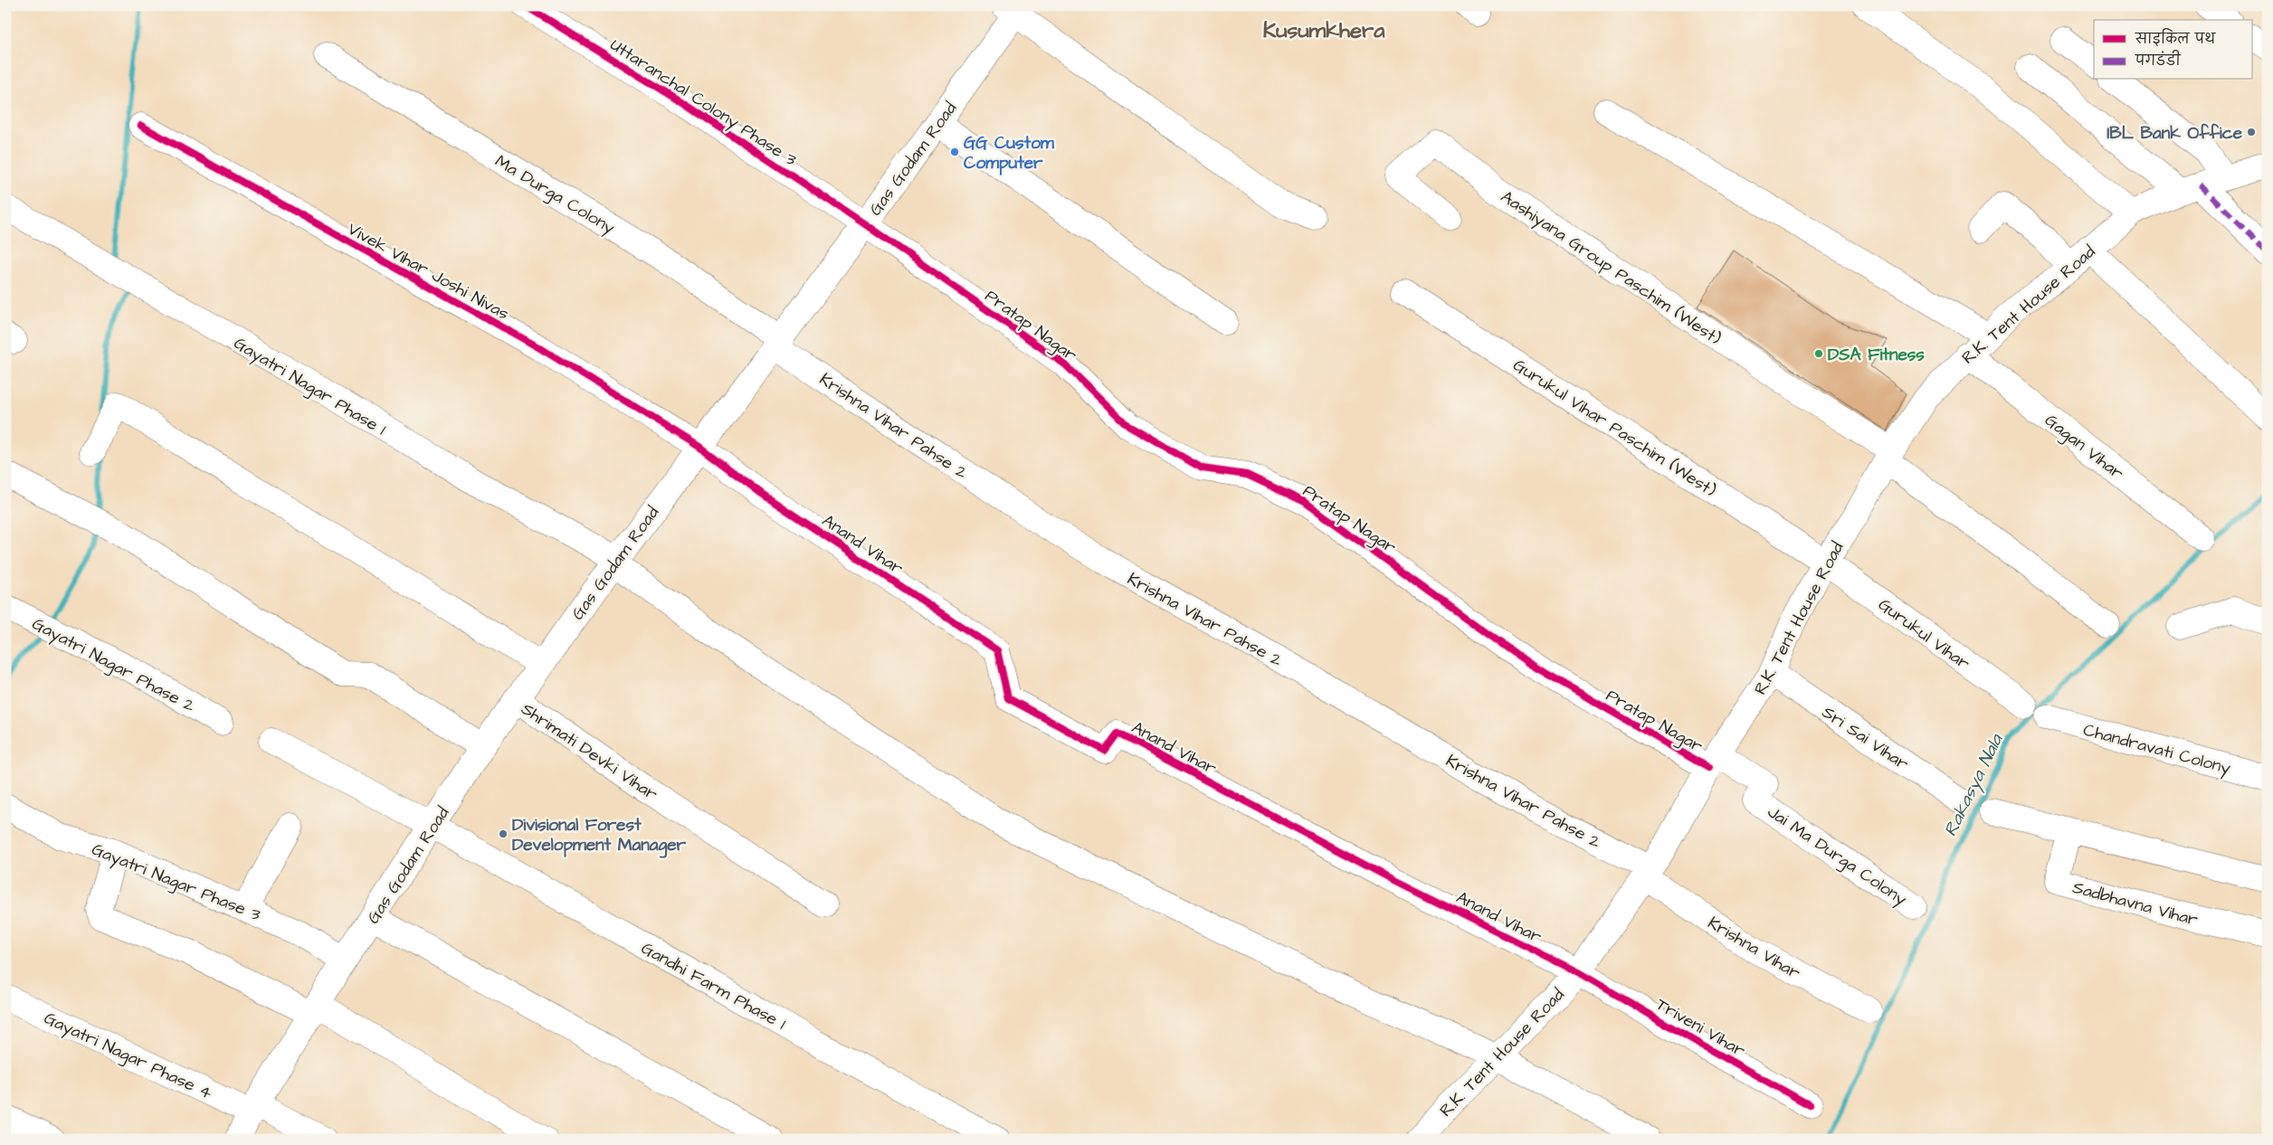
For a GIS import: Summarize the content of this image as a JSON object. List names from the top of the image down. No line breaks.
{"streets":{"street":["Uttaranchal Colony Phase 3","Gas Godam Road","Ma Durga Colony","Aashiyana Group Paschim (West)","Vivek Vihar Joshi Nivas","R.K. Tent House Road","Pratap Nagar","Gayatri Nagar Phase 1","Krishna Vihar Pahse 2","Gurukul Vihar Paschim (West)","Gagan Vihar","Anand Vihar","Gurukul Vihar","Gayatri Nagar Phase 2","Sri Sai Vihar","Chandravati Colony","Shrimati Devki Vihar","Jai Ma Durga Colony","Gayatri Nagar Phase 3","Sadbhavna Vihar","Krishna Vihar","Gandhi Farm Phase 1","Triveni Vihar","Gayatri Nagar Phase 4"]},"crossings":[["Uttaranchal Colony Phase 3","Gas Godam Road"],["Uttaranchal Colony Phase 3","Pratap Nagar"],["Gas Godam Road","Ma Durga Colony"],["Gas Godam Road","Vivek Vihar Joshi Nivas"],["Gas Godam Road","Pratap Nagar"],["Gas Godam Road","Gayatri Nagar Phase 1"],["Gas Godam Road","Krishna Vihar Pahse 2"],["Gas Godam Road","Anand Vihar"],["Gas Godam Road","Shrimati Devki Vihar"],["Gas Godam Road","Gayatri Nagar Phase 3"],["Gas Godam Road","Gandhi Farm Phase 1"],["Gas Godam Road","Gayatri Nagar Phase 4"],["Ma Durga Colony","Krishna Vihar Pahse 2"],["Aashiyana Group Paschim (West)","R.K. Tent House Road"],["Vivek Vihar Joshi Nivas","Anand Vihar"],["R.K. Tent House Road","Pratap Nagar"],["R.K. Tent House Road","Gayatri Nagar Phase 1"],["R.K. Tent House Road","Krishna Vihar Pahse 2"],["R.K. Tent House Road","Gurukul Vihar Paschim (West)"],["R.K. Tent House Road","Gagan Vihar"],["R.K. Tent House Road","Anand Vihar"],["R.K. Tent House Road","Gurukul Vihar"],["R.K. Tent House Road","Sri Sai Vihar"],["R.K. Tent House Road","Jai Ma Durga Colony"],["R.K. Tent House Road","Krishna Vihar"],["R.K. Tent House Road","Triveni Vihar"],["Pratap Nagar","Jai Ma Durga Colony"],["Krishna Vihar Pahse 2","Krishna Vihar"],["Gurukul Vihar Paschim (West)","Gurukul Vihar"],["Anand Vihar","Triveni Vihar"]],"districts":["Kusumkhera"],"water":["Rakasya Nala"],"places":["IBL Bank Office","GG Custom Computer","DSA Fitness","Divisional Forest Development Manager"],"legend":["साइकिल पथ","पगडंडी"]}
